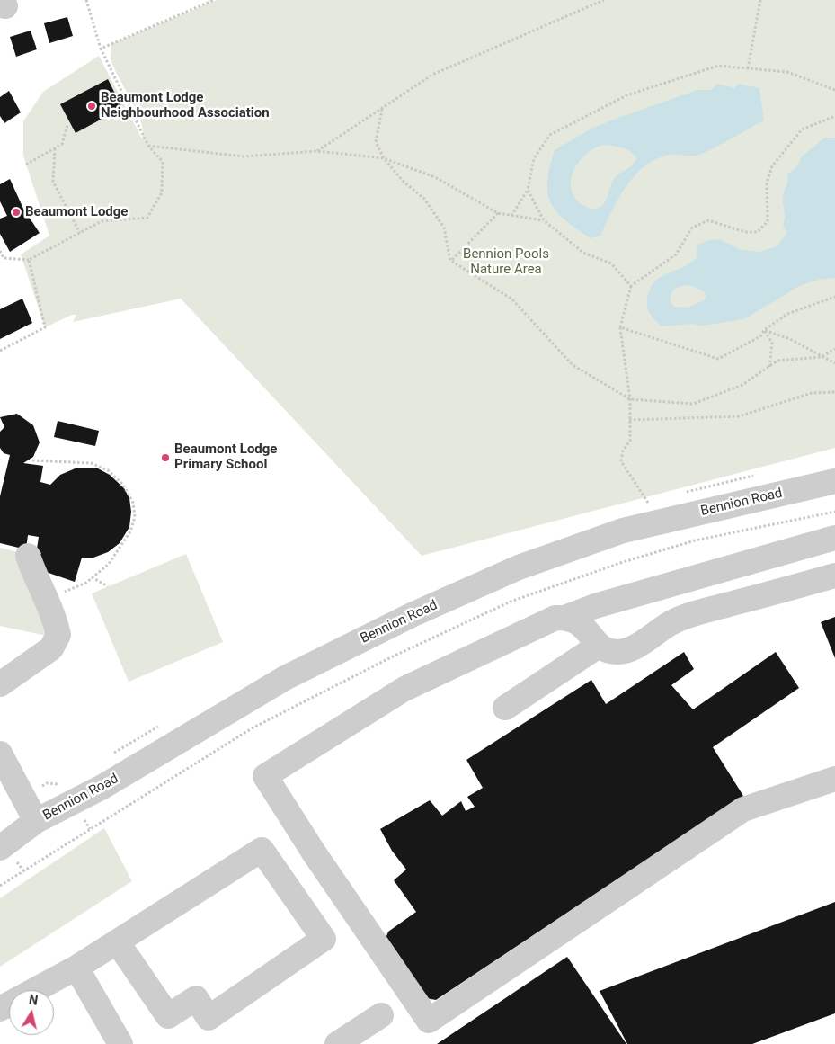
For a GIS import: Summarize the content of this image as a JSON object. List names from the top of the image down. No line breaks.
{"streets":{"street":["Bennion Road"]},"parks":["Bennion Pools Nature Area"],"places":["Beaumont Lodge Neighbourhood Association","Beaumont Lodge","Beaumont Lodge Primary School"],"north":"top"}
